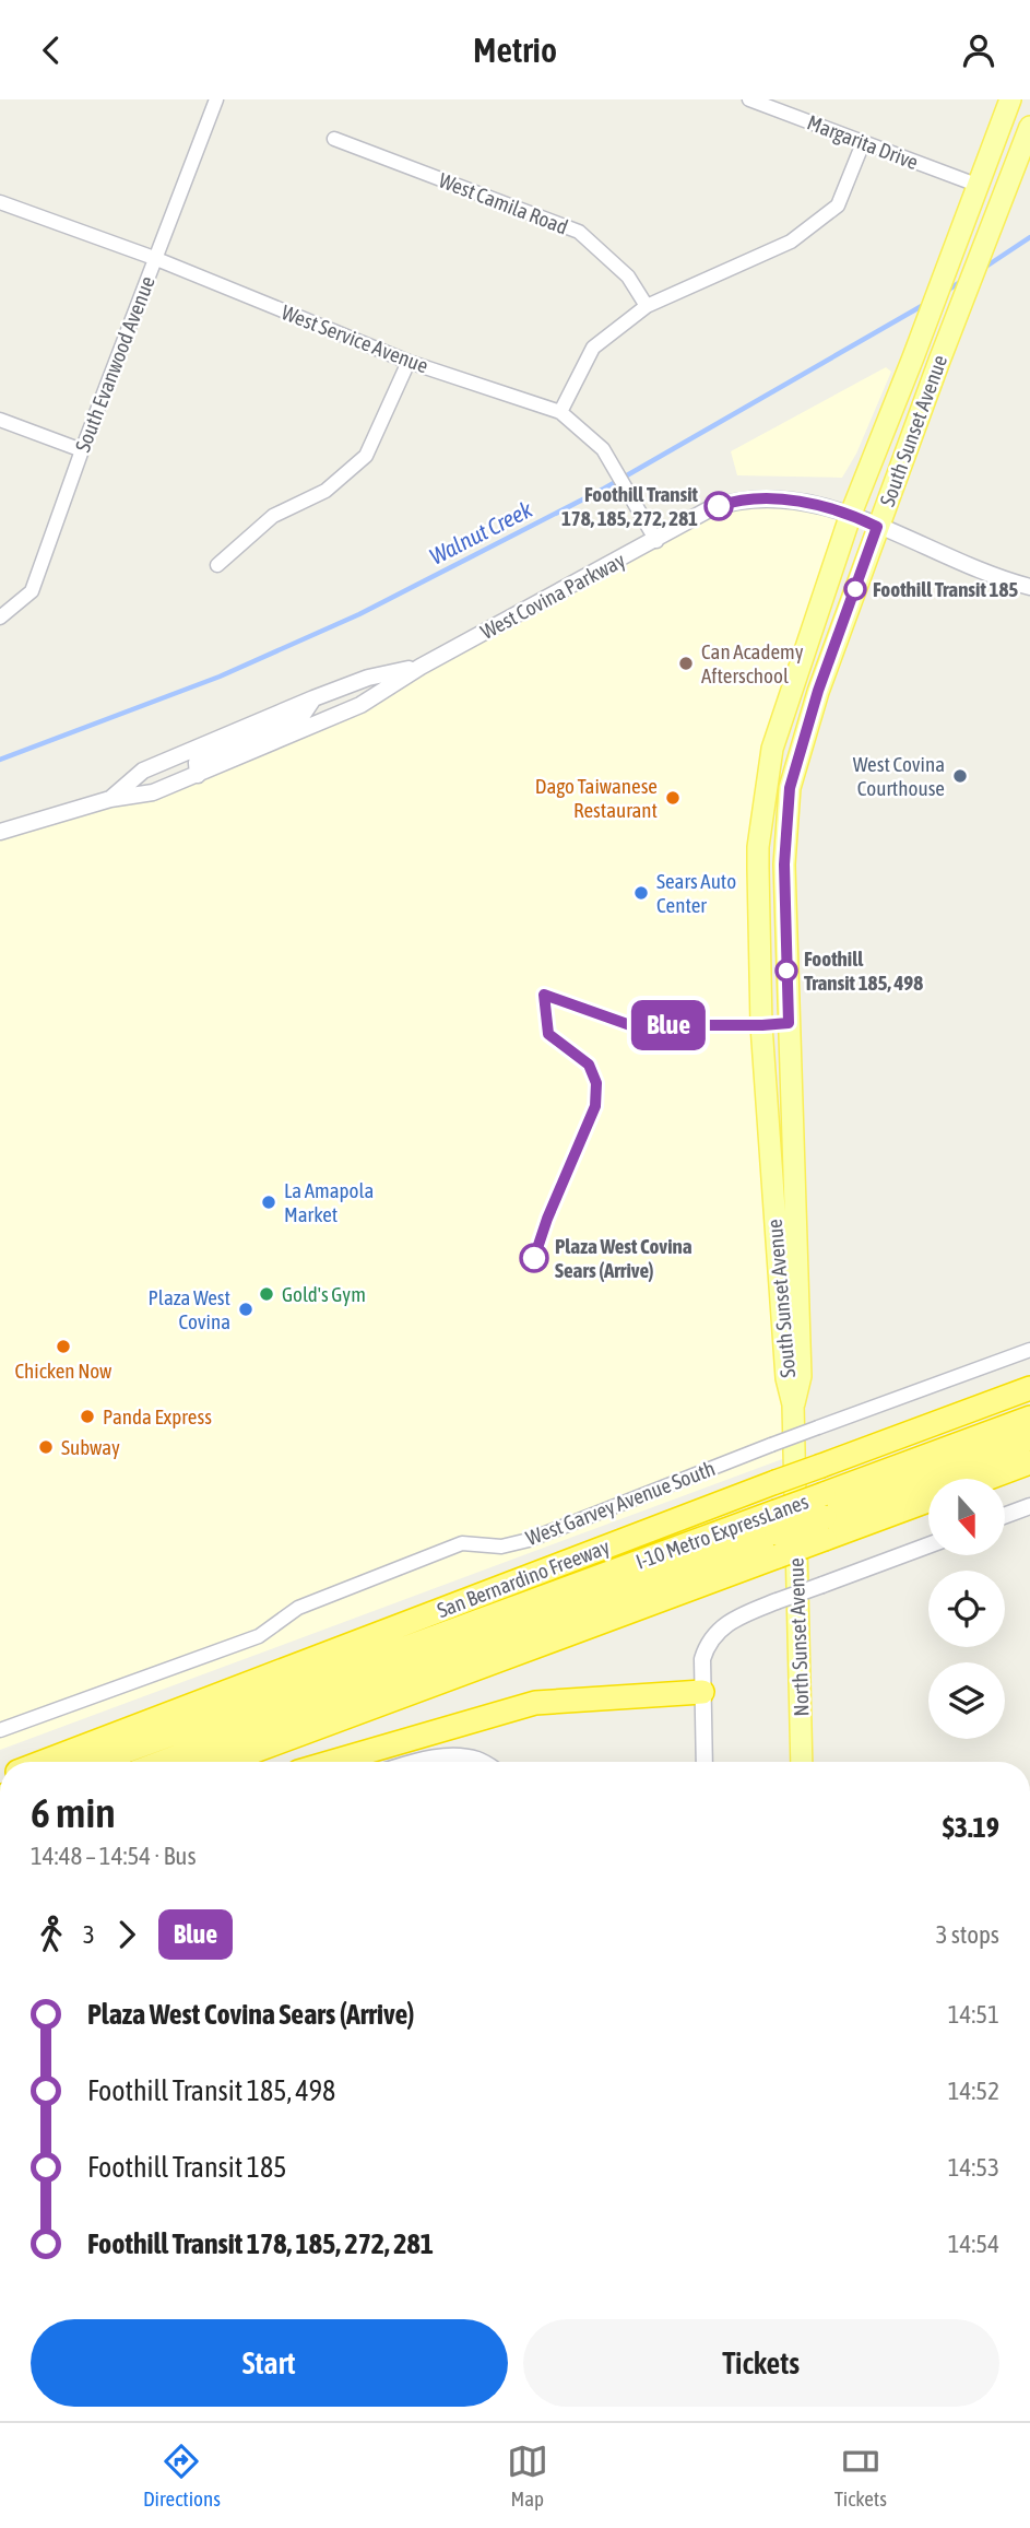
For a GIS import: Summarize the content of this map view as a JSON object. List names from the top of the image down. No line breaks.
{"streets":{"highway":["I-10 Metro ExpressLanes","San Bernardino Freeway"],"main road":["South Sunset Avenue","North Sunset Avenue"],"street":["Margarita Drive","West Camila Road","West Service Avenue","South Evanwood Avenue","West Covina Parkway","West Garvey Avenue South"]},"crossings":[["Margarita Drive","South Sunset Avenue"],["West Service Avenue","South Evanwood Avenue"],["West Service Avenue","West Covina Parkway"],["South Sunset Avenue","West Covina Parkway"],["South Sunset Avenue","North Sunset Avenue"],["I-10 Metro ExpressLanes","North Sunset Avenue"]],"water":["Walnut Creek"],"places":["Foothill Transit 178, 185, 272, 281","Foothill Transit 185","Can Academy Afterschool","West Covina Courthouse","Dago Taiwanese Restaurant","Sears Auto Center","Foothill Transit 185, 498","La Amapola Market","Plaza West Covina Sears (Arrive)","Gold's Gym","Plaza West Covina","Chicken Now","Panda Express","Subway"],"lines":["bus line Blue"],"north":"bottom","page":{"header":"Metrio","on_map":"Blue","heading":["6 min","14:48 – 14:54 · Bus","$3.19"],"legs":["3","Blue","3 stops"],"list":[{"name":"Plaza West Covina Sears (Arrive)","value":"14:51"},{"name":"Foothill Transit 185, 498","value":"14:52"},{"name":"Foothill Transit 185","value":"14:53"},{"name":"Foothill Transit 178, 185, 272, 281","value":"14:54"}],"buttons":["Start","Tickets"],"tabs":["Directions","Map","Tickets"]}}
